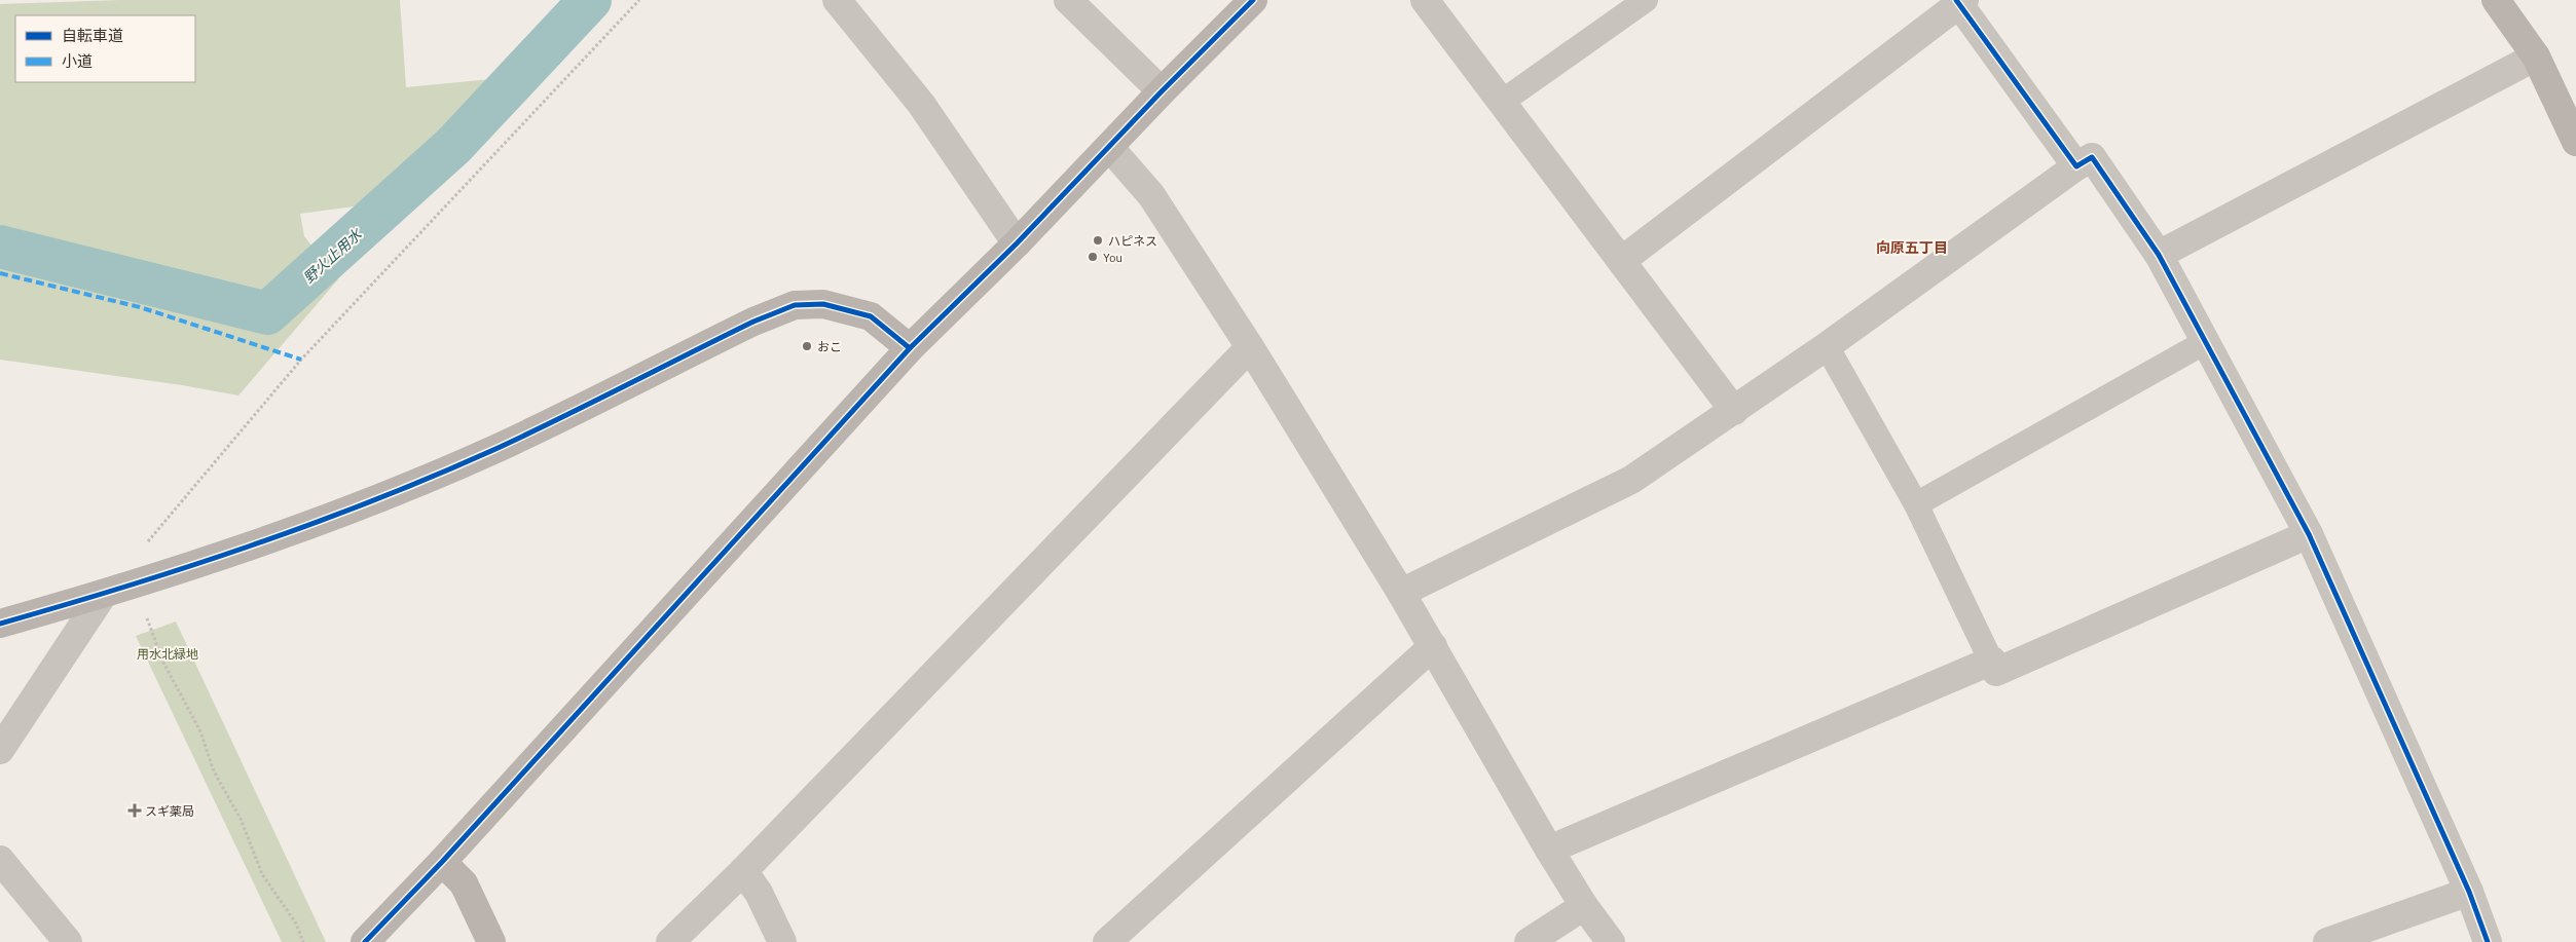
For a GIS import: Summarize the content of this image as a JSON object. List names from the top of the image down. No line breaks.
{"districts":["向原五丁目"],"water":["野火止用水"],"parks":["用水北緑地"],"places":{"other":["ハピネス","You","おこ"],"health":["スギ薬局"]},"legend":["自転車道","小道"]}
